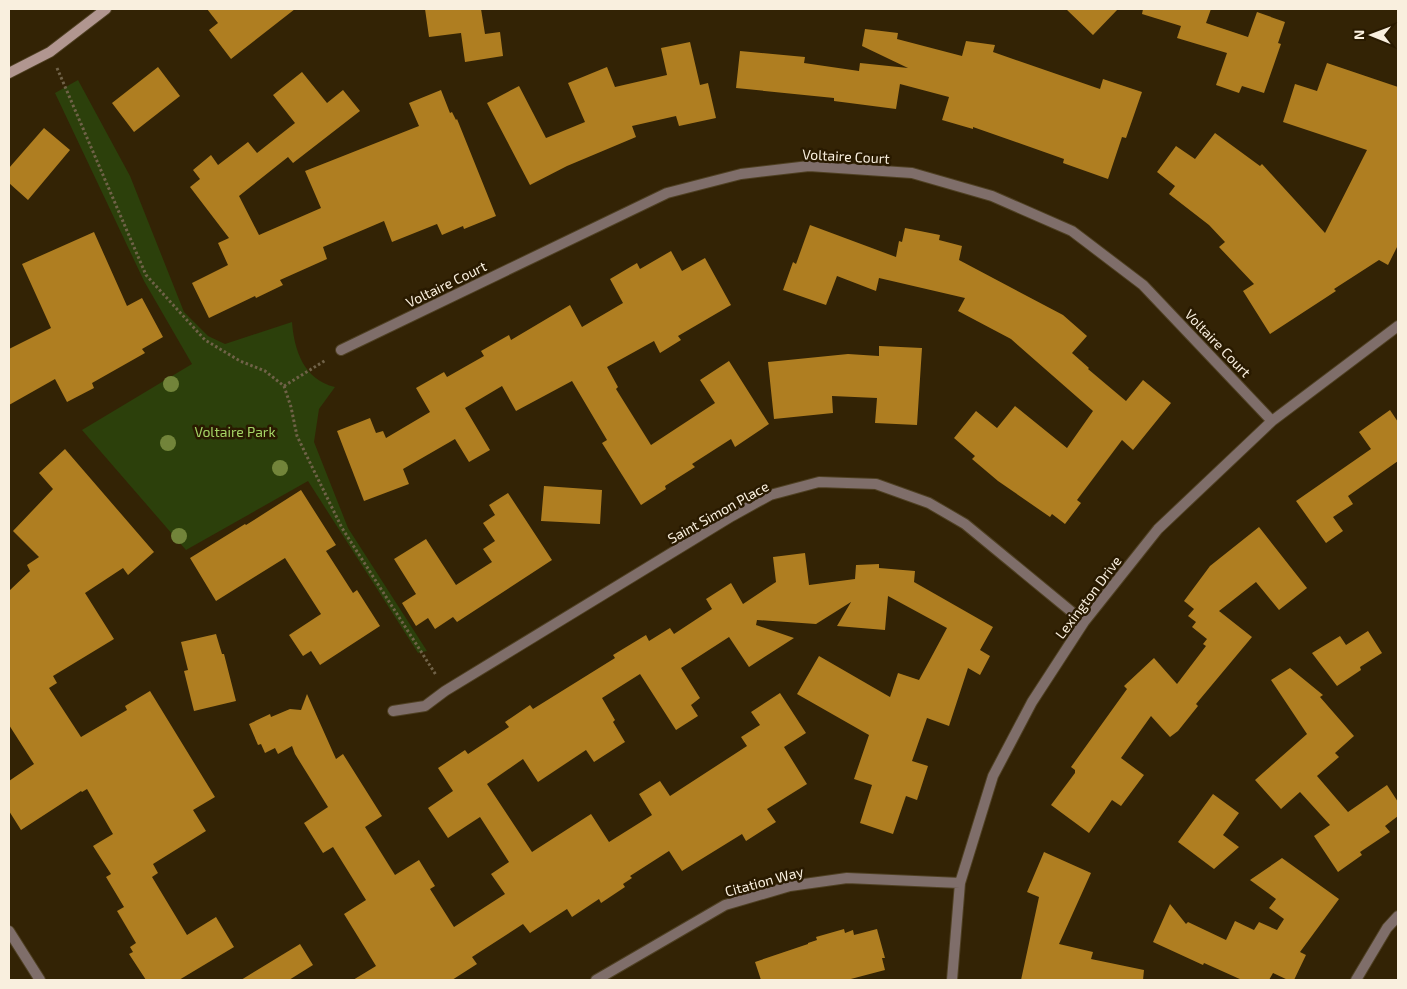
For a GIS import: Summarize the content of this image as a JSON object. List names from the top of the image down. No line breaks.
{"streets":{"street":["Voltaire Court","Saint Simon Place","Lexington Drive","Citation Way"]},"crossings":[["Voltaire Court","Lexington Drive"],["Saint Simon Place","Lexington Drive"],["Lexington Drive","Citation Way"]],"parks":["Voltaire Park"],"north":"left"}
